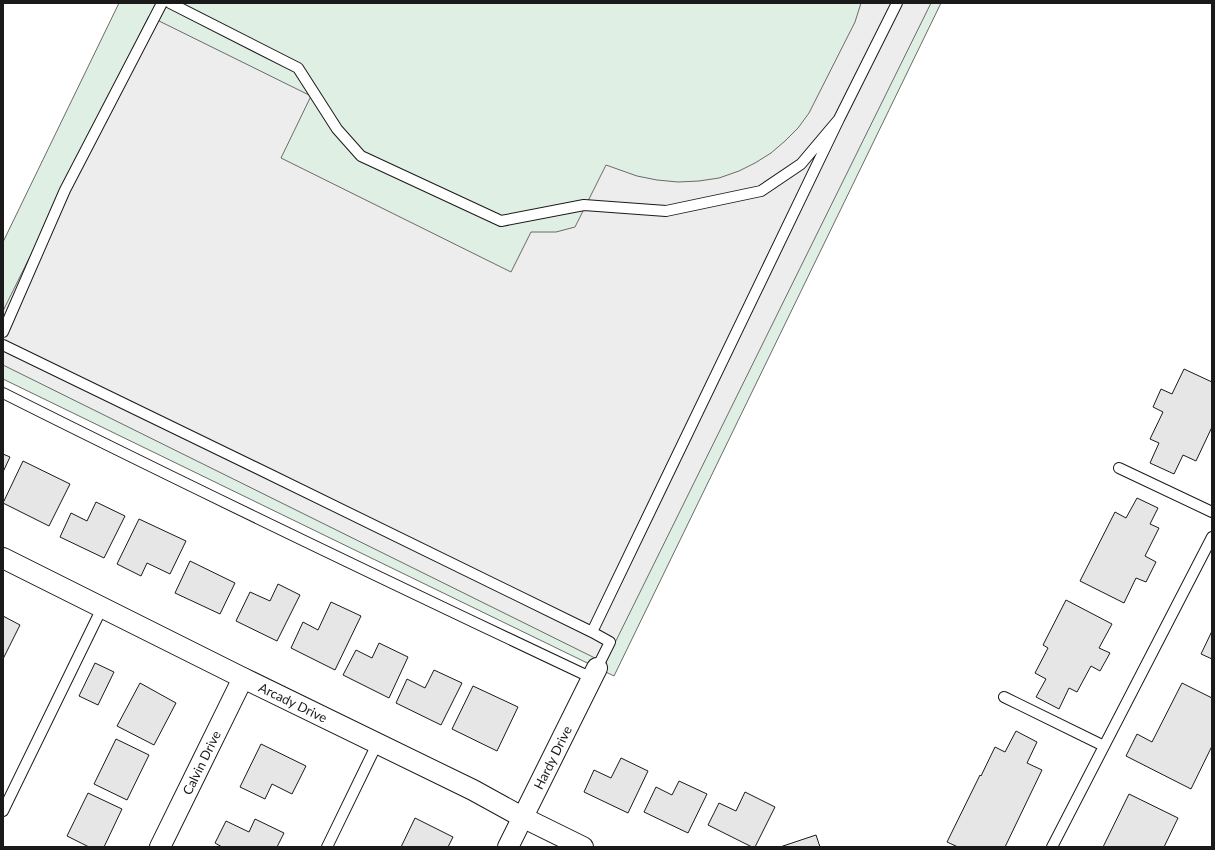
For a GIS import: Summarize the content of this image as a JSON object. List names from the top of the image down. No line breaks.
{"streets":{"street":["Arcady Drive","Hardy Drive","Calvin Drive"]},"crossings":[["Arcady Drive","Hardy Drive"],["Arcady Drive","Calvin Drive"]]}
